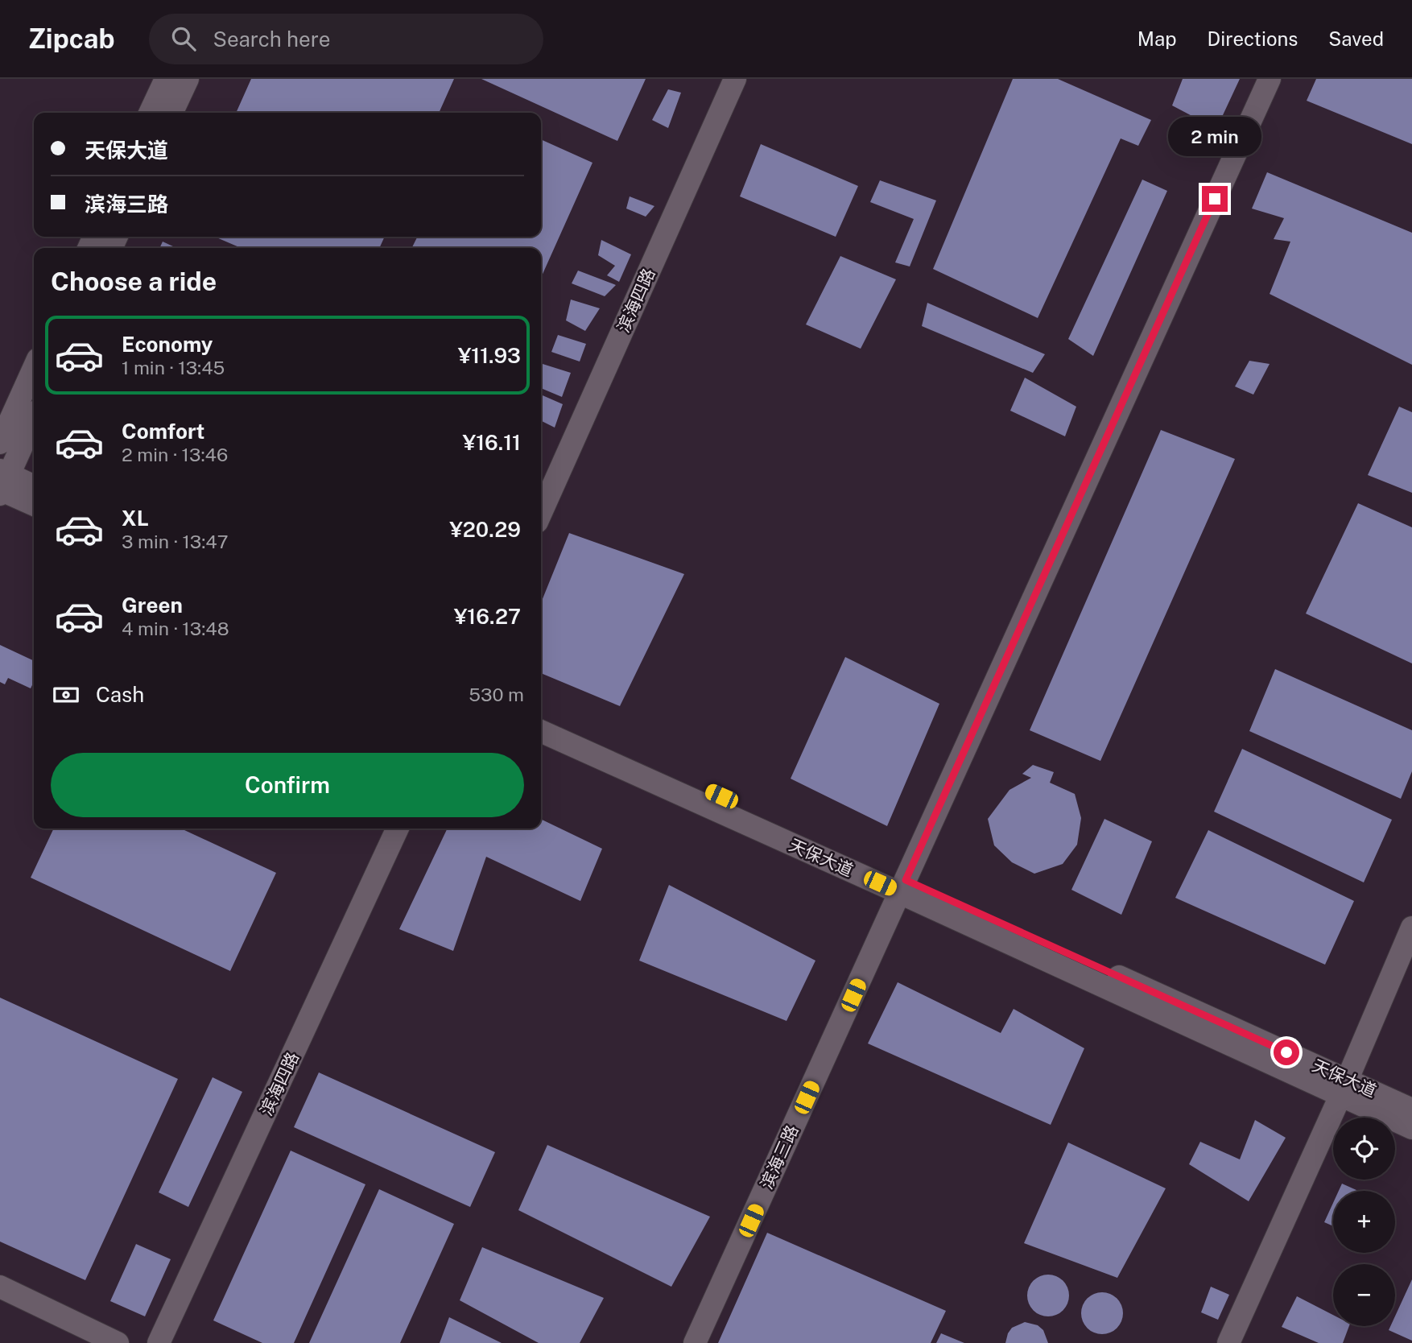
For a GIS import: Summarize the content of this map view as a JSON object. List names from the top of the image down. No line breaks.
{"streets":{"street":["滨海四路","天保大道","滨海三路"]},"crossings":[["天保大道","滨海三路"]],"page":{"header":"Zipcab","search":"Search here","nav":["Map","Directions","Saved"],"banner":["天保大道","滨海三路"],"bubble":"2 min","heading":"Choose a ride","list":[{"name":"Economy","note":"1 min · 13:45","value":"¥11.93"},{"name":"Comfort","note":"2 min · 13:46","value":"¥16.11"},{"name":"XL","note":"3 min · 13:47","value":"¥20.29"},{"name":"Green","note":"4 min · 13:48","value":"¥16.27"}],"pay":["Cash","530 m"],"buttons":"Confirm","map_buttons":["+","−"]}}
